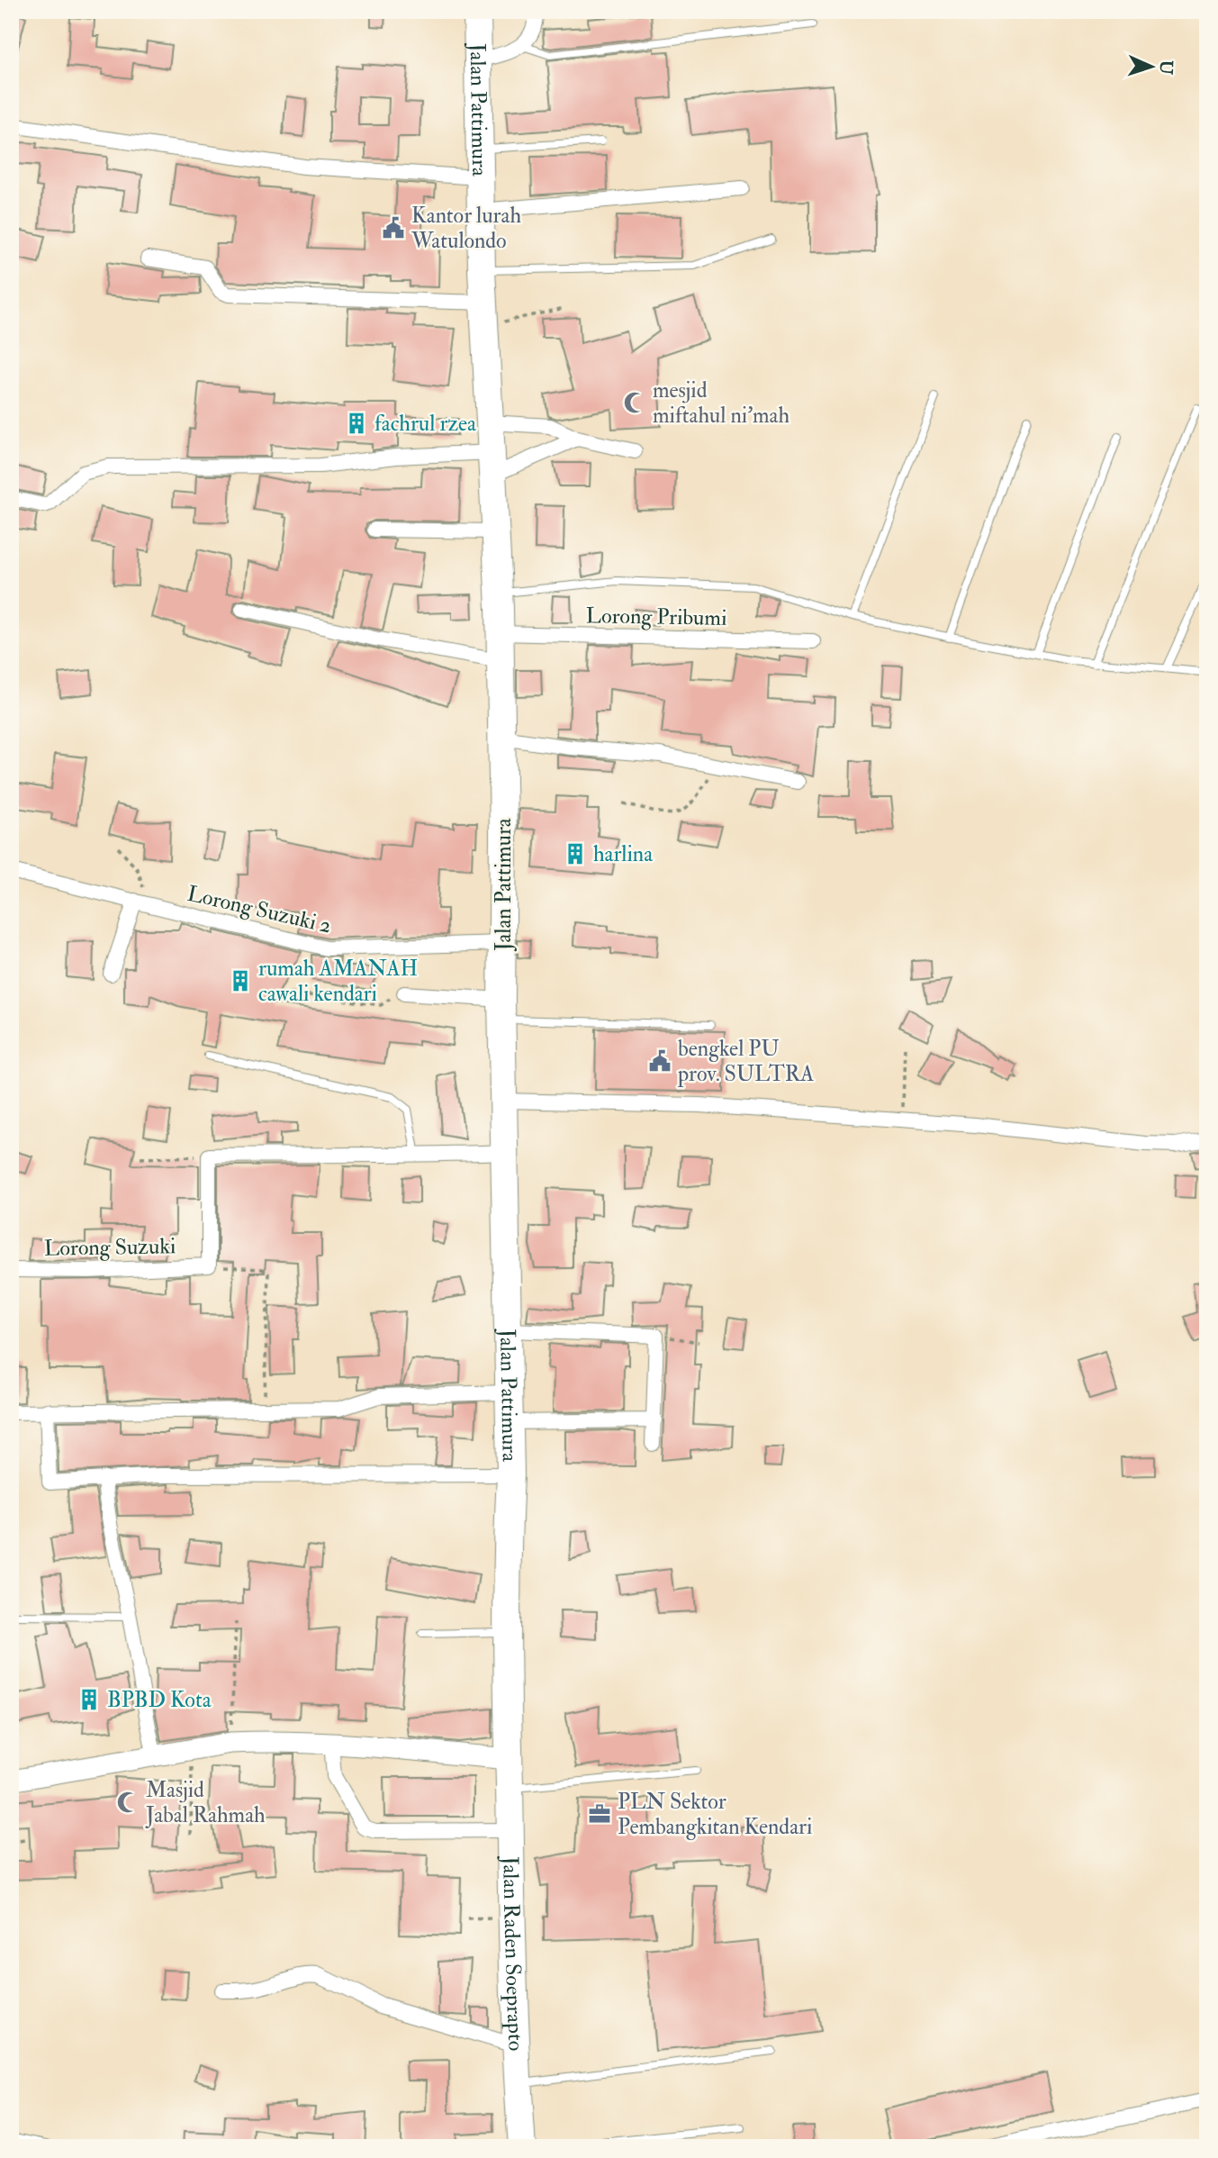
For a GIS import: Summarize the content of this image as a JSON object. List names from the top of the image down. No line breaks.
{"streets":{"highway":["Jalan Pattimura","Jalan Raden Soeprapto"],"street":["Lorong Pribumi","Lorong Suzuki 2","Lorong Suzuki"]},"crossings":[["Jalan Pattimura","Lorong Pribumi"],["Jalan Pattimura","Lorong Suzuki 2"],["Jalan Pattimura","Jalan Raden Soeprapto"]],"places":{"public building":["Kantor lurah Watulondo","bengkel PU prov. SULTRA"],"mosque":["mesjid miftahul ni'mah","Masjid Jabal Rahmah"],"building":["fachrul rzea","harlina","rumah AMANAH cawali kendari","BPBD Kota"],"office":["PLN Sektor Pembangkitan Kendari"]},"north":"right"}
